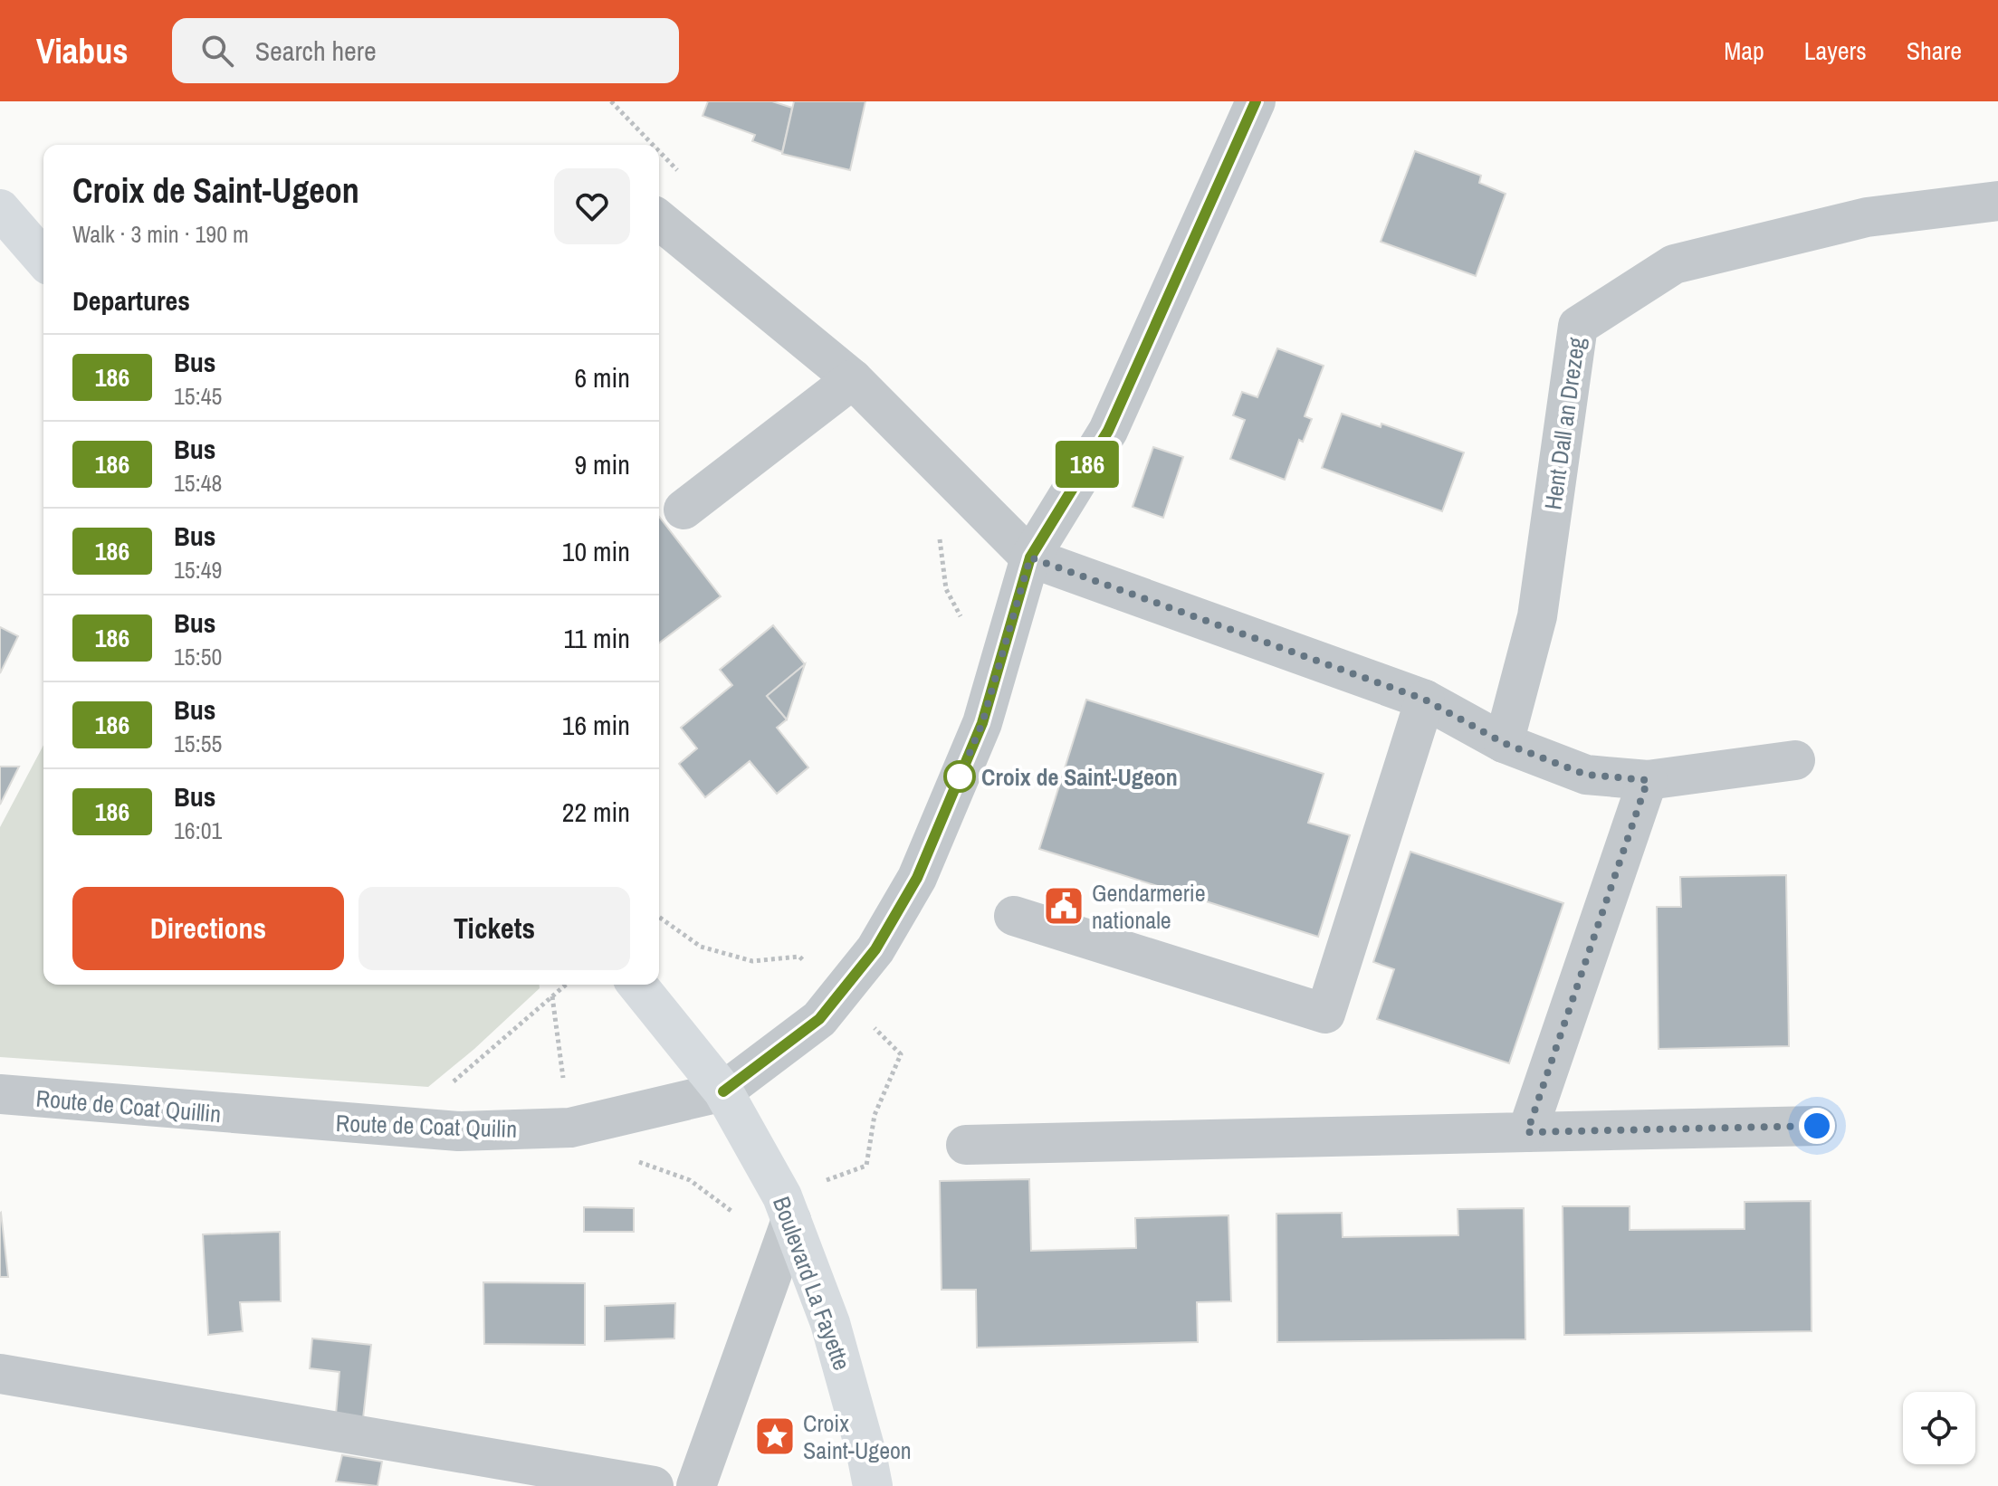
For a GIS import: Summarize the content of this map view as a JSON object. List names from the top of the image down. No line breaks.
{"streets":{"main road":["Boulevard La Fayette"],"street":["Hent Dall an Drezeg","Route de Coat Quillin","Route de Coat Quilin"]},"crossings":[["Route de Coat Quillin","Route de Coat Quilin"],["Route de Coat Quilin","Boulevard La Fayette"]],"places":{"other":["Croix de Saint-Ugeon"],"public building":["Gendarmerie nationale"],"place":["Croix Saint-Ugeon"]},"lines":["bus line 186"],"page":{"header":"Viabus","search":"Search here","nav":["Map","Layers","Share"],"on_map":"186","heading":[["Croix de Saint-Ugeon","Walk · 3 min · 190 m"],"Departures"],"list":[{"mark":"186","name":"Bus","note":"15:45","value":"6 min"},{"mark":"186","name":"Bus","note":"15:48","value":"9 min"},{"mark":"186","name":"Bus","note":"15:49","value":"10 min"},{"mark":"186","name":"Bus","note":"15:50","value":"11 min"},{"mark":"186","name":"Bus","note":"15:55","value":"16 min"},{"mark":"186","name":"Bus","note":"16:01","value":"22 min"}],"buttons":["Directions","Tickets"]}}
